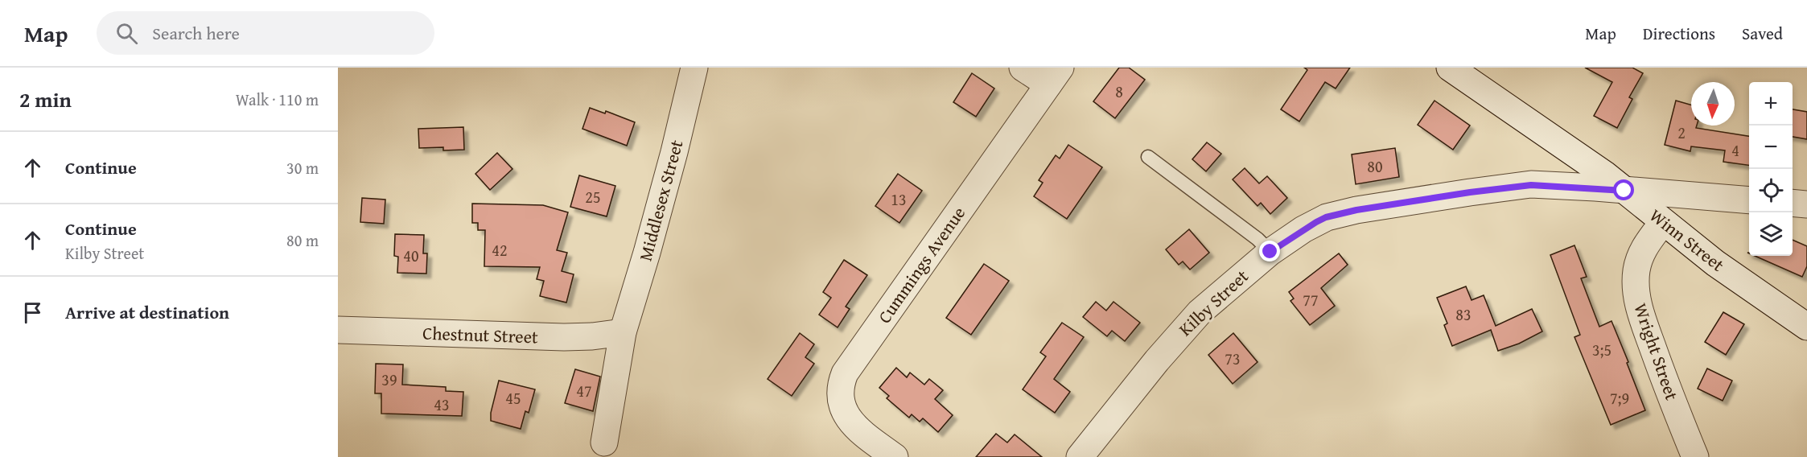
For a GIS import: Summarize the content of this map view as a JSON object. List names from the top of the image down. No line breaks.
{"streets":{"street":["Middlesex Street","Winn Street","Cummings Avenue","Kilby Street","Chestnut Street","Wright Street"]},"crossings":[["Middlesex Street","Chestnut Street"],["Winn Street","Kilby Street"],["Winn Street","Wright Street"]],"house_numbers":["8","2","4","80","25","13","42","40","77","83","3;5","73","39","47","45","7;9","43"],"north":"bottom","page":{"header":"Map","search":"Search here","nav":["Map","Directions","Saved"],"heading":["2 min","Walk · 110 m"],"map_buttons":["+","−"],"list":[["Continue","30 m"],["Continue","Kilby Street","80 m"],"Arrive at destination"]}}
